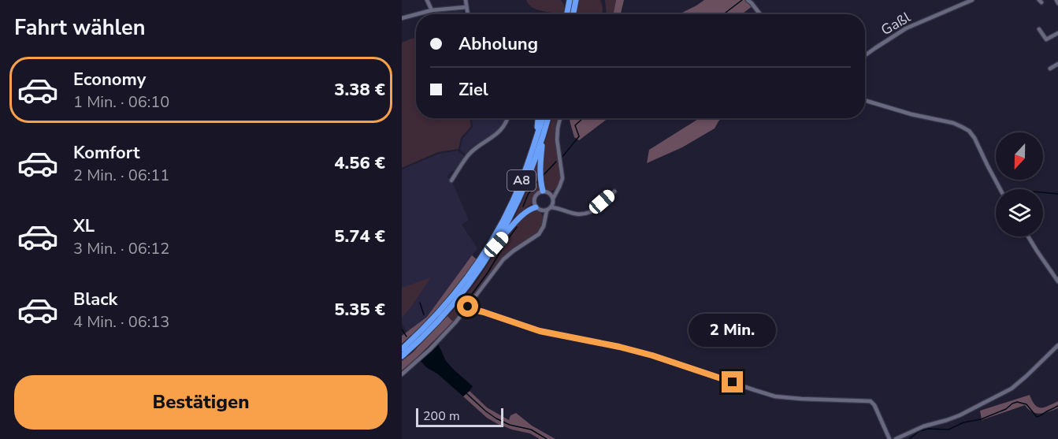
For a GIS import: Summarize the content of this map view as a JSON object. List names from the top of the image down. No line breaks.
{"streets":{"highway":["A8"],"street":["Gaßl"]},"scale_bar":"200 m","north":"bottom","page":{"heading":"Fahrt wählen","banner":["Abholung","Ziel"],"list":[{"name":"Economy","note":"1 Min. · 06:10","value":"3.38 €"},{"name":"Komfort","note":"2 Min. · 06:11","value":"4.56 €"},{"name":"XL","note":"3 Min. · 06:12","value":"5.74 €"},{"name":"Black","note":"4 Min. · 06:13","value":"5.35 €"}],"bubble":"2 Min.","buttons":"Bestätigen","scale":"200 m"}}
